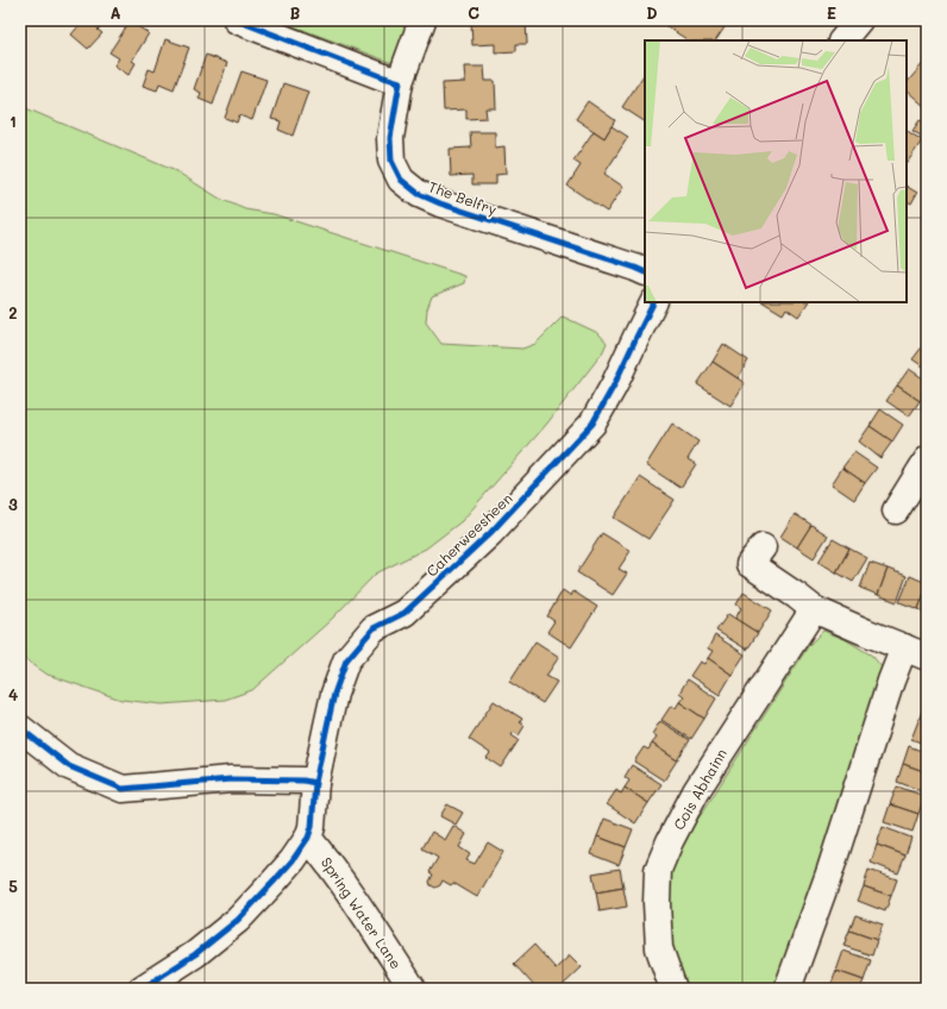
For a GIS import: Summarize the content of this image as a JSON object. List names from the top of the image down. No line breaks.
{"streets":{"street":["The Belfry","Caherweesheen","Cois Abhainn","Spring Water Lane"]},"crossings":[["Caherweesheen","Spring Water Lane"]],"grid":{"columns":["A","B","C","D","E"],"rows":["1","2","3","4","5"]}}
